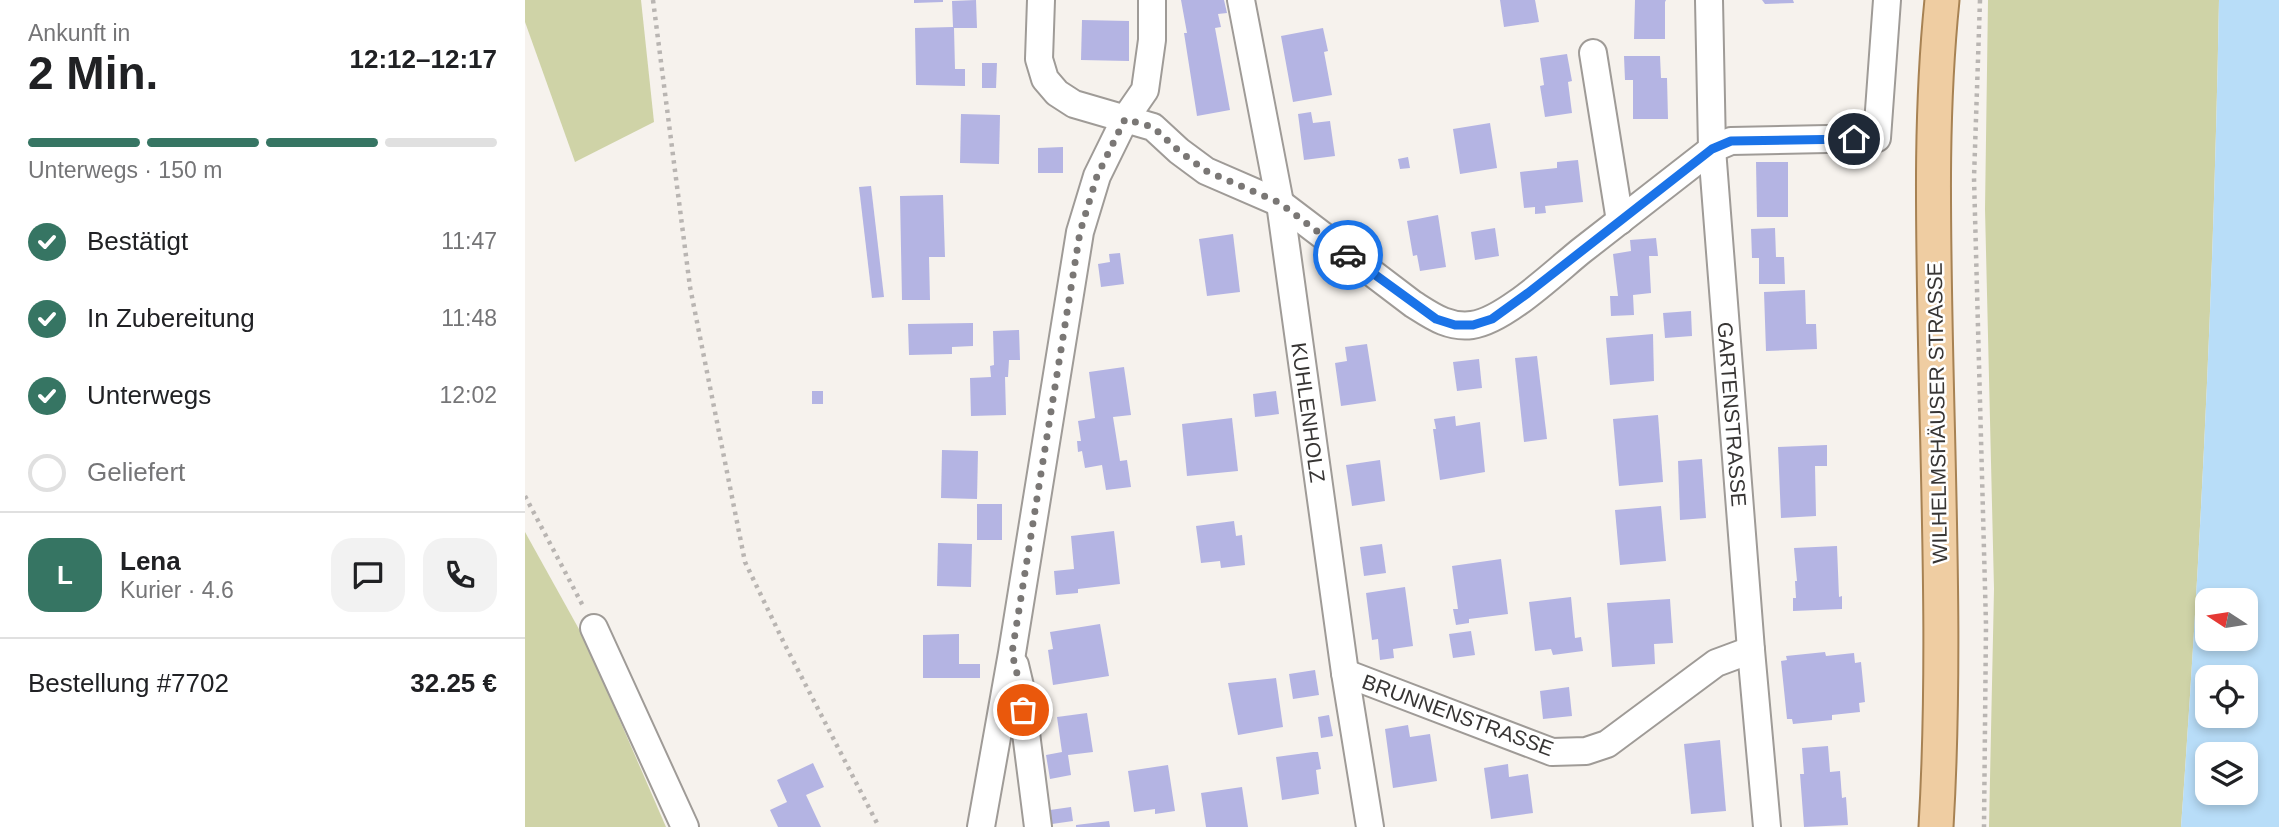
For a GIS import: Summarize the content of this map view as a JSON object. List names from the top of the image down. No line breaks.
{"streets":{"main road":["WILHELMSHÄUSER STRASSE"],"street":["KUHLENHOLZ","GARTENSTRASSE","BRUNNENSTRASSE"]},"crossings":[["KUHLENHOLZ","BRUNNENSTRASSE"],["GARTENSTRASSE","BRUNNENSTRASSE"]],"north":"left","page":{"heading":["2 Min.","Ankunft in","12:12–12:17"],"panel":["Lena","Kurier · 4.6","Bestellung #7702","32.25 €"],"bar":"Unterwegs · 150 m","list":[["Bestätigt","11:47"],["In Zubereitung","11:48"],["Unterwegs","12:02"],"Geliefert"],"round":"L"}}
